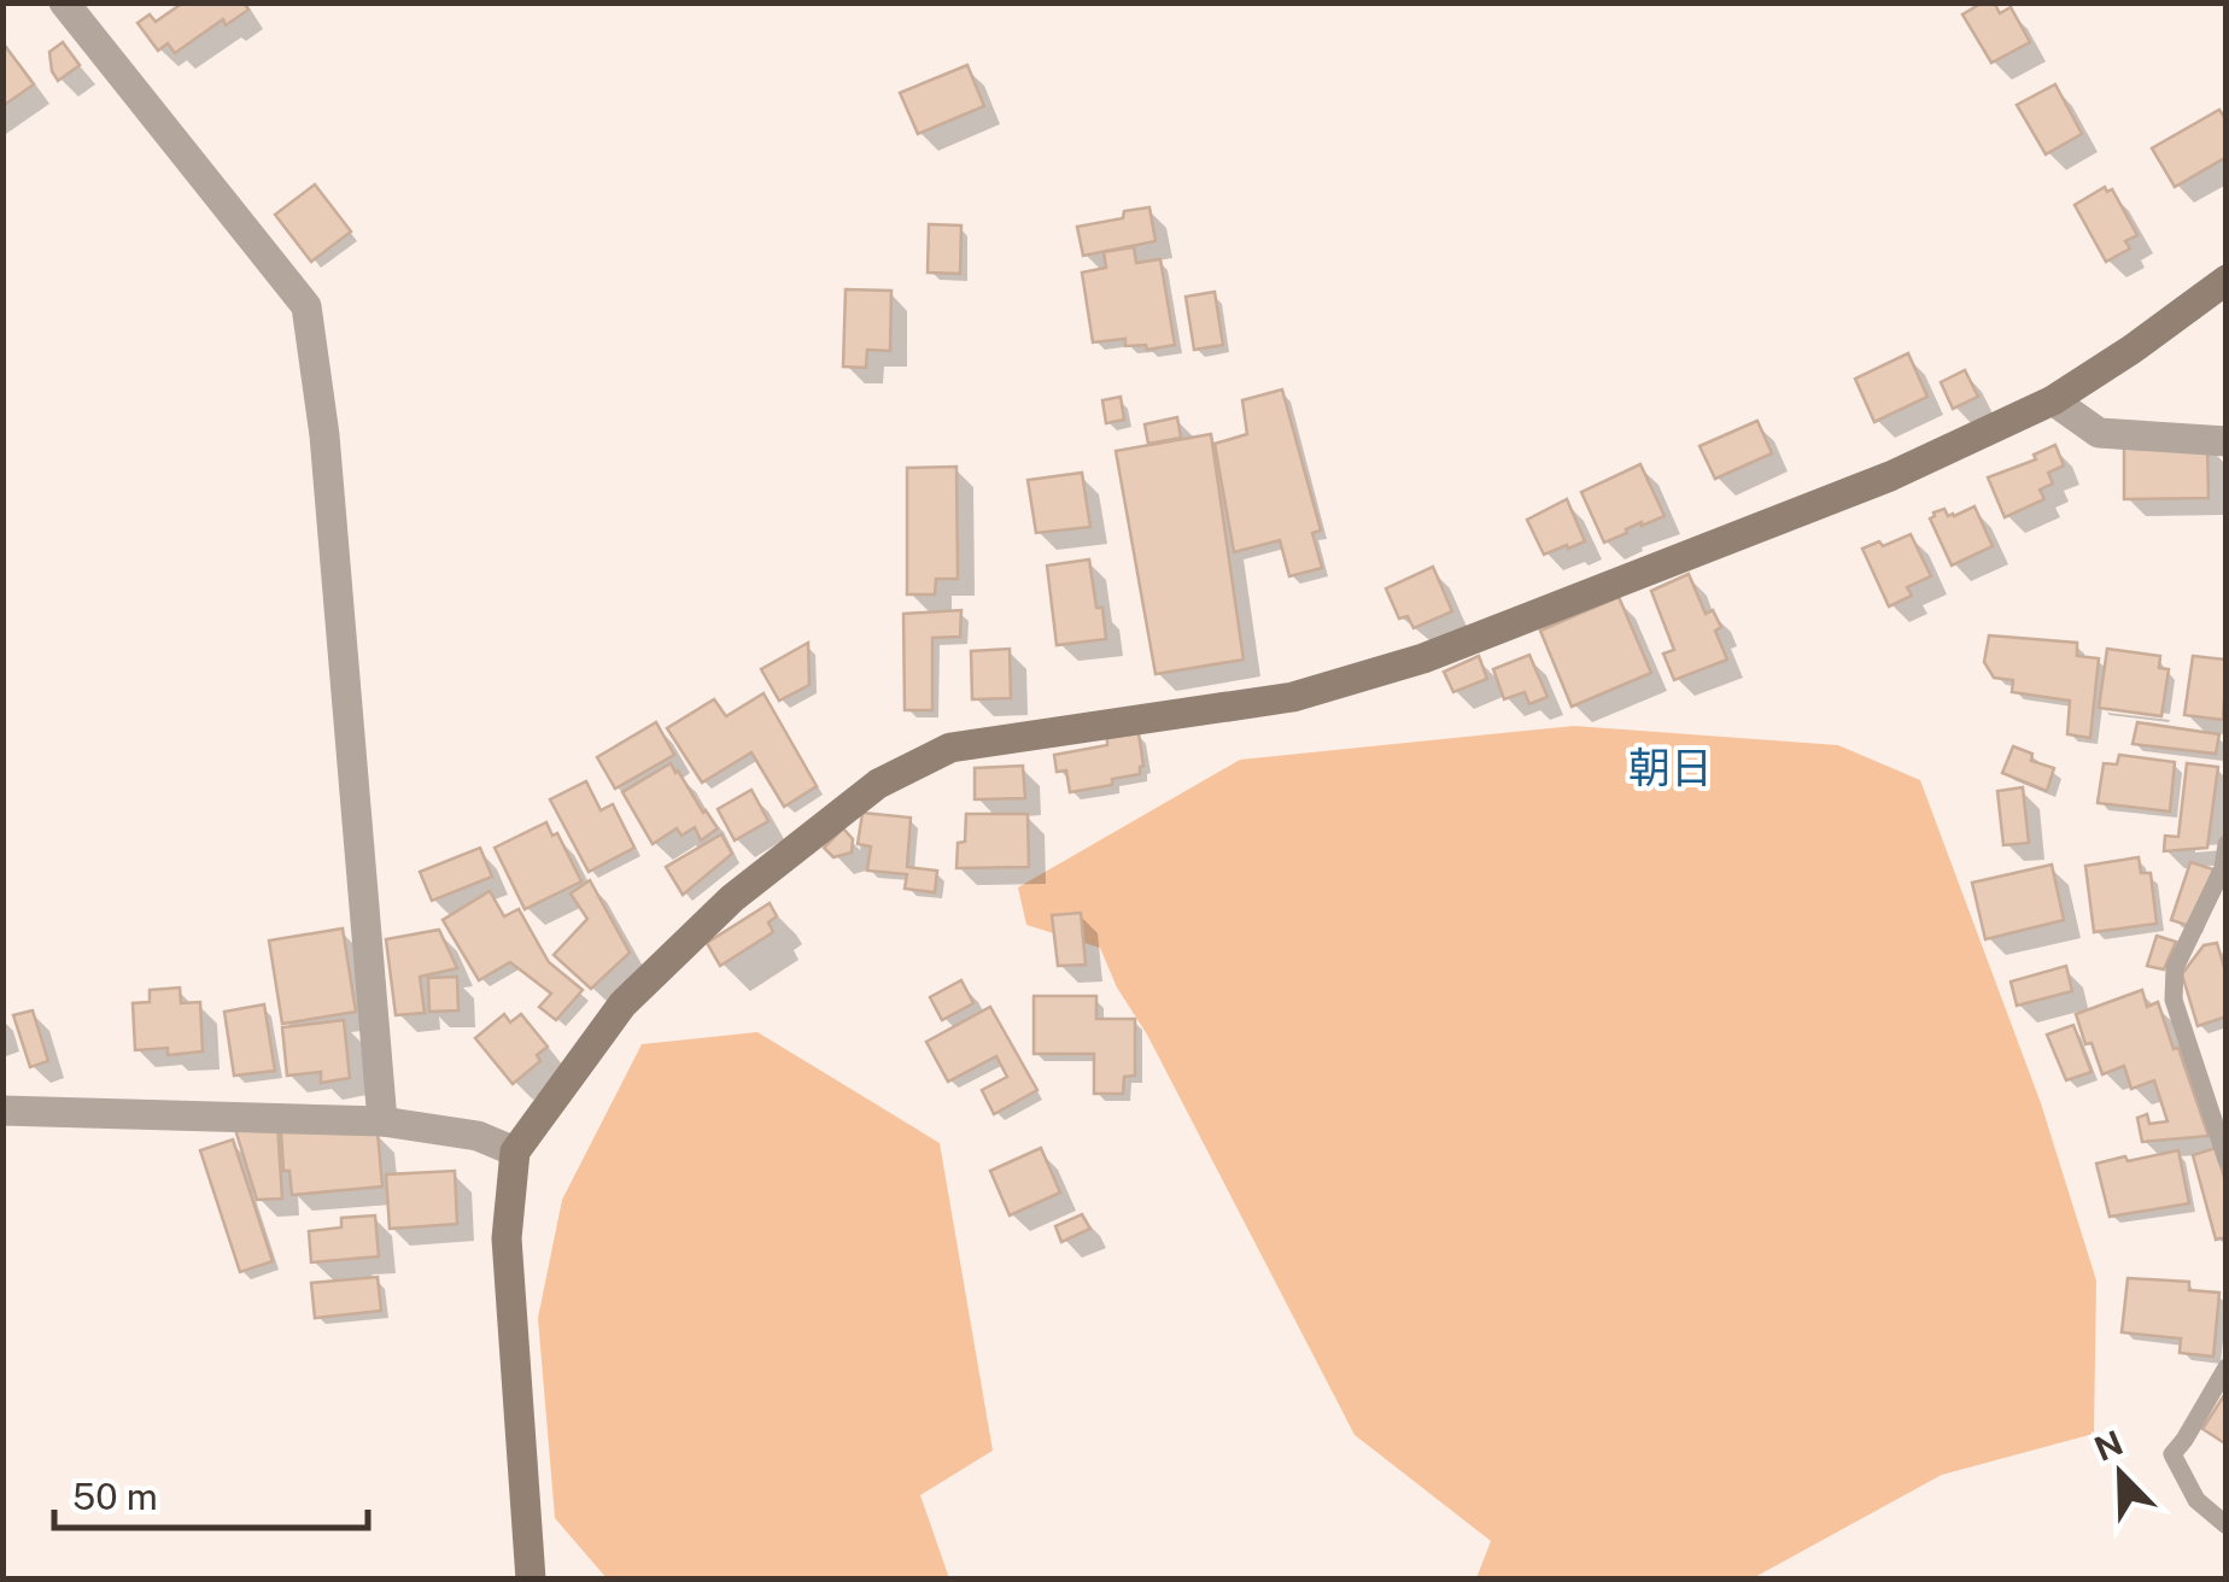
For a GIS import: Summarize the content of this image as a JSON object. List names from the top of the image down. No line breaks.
{"districts":["朝日"],"scale_bar":"50 m","north":"top left"}
